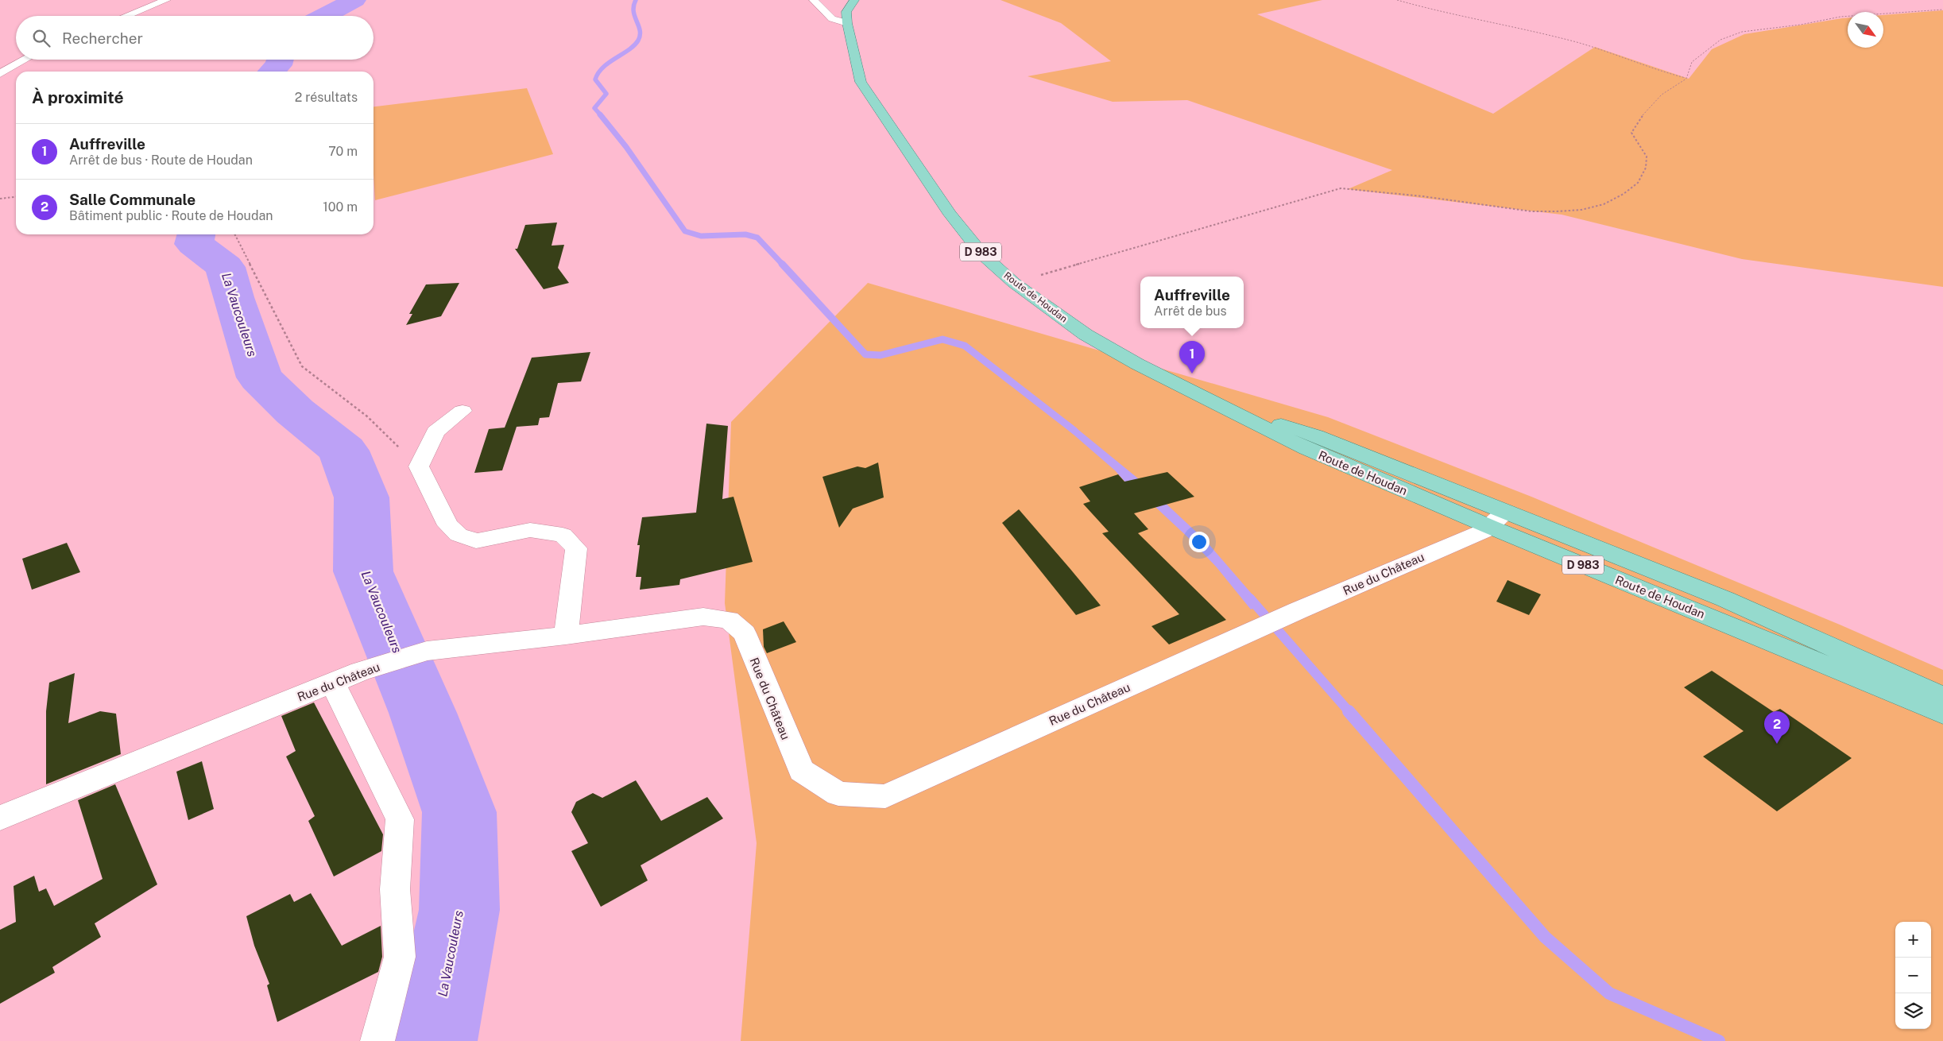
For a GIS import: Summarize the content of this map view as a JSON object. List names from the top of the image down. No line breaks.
{"streets":{"main road":["D 983","Route de Houdan"],"street":["Rue du Château"]},"crossings":[["Route de Houdan","Rue du Château"]],"water":["La Vaucouleurs"],"north":"bottom right","page":{"search":"Rechercher","heading":["À proximité","2 résultats"],"list":[{"mark":"1","name":"Auffreville","note":"Arrêt de bus · Route de Houdan","value":"70 m"},{"mark":"2","name":"Salle Communale","note":"Bâtiment public · Route de Houdan","value":"100 m"}],"popup":["Auffreville","Arrêt de bus"],"pins":["1","2"],"map_buttons":["+","−"]}}
